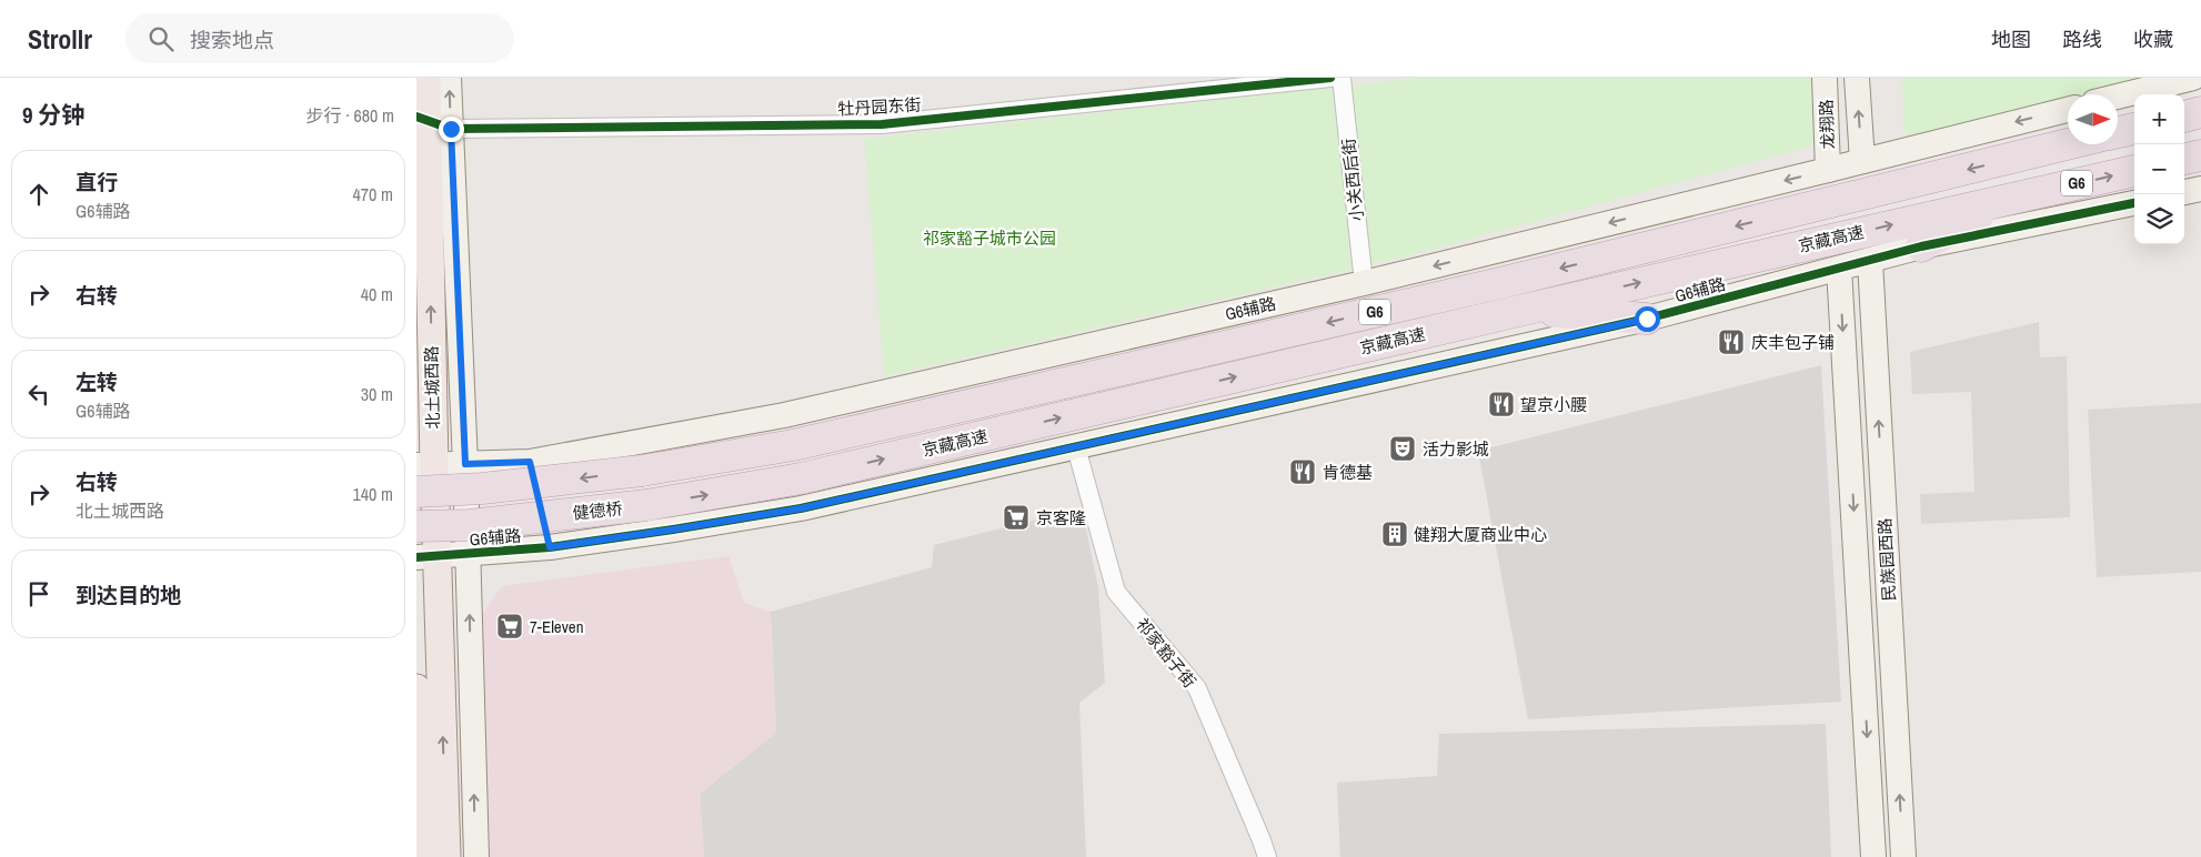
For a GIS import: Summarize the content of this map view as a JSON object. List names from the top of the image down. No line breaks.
{"streets":{"highway":["G6","京藏高速","健德桥"],"main road":["北土城西路"],"street":["牡丹园东街","龙翔路","小关西后街","G6辅路","民族园西路","祁家豁子街"]},"crossings":[["牡丹园东街","北土城西路"],["龙翔路","G6辅路"],["小关西后街","G6辅路"],["京藏高速","健德桥"],["G6辅路","北土城西路"],["G6辅路","民族园西路"],["G6辅路","祁家豁子街"]],"one_way":["北土城西路"],"parks":["祁家豁子城市公园"],"places":{"restaurant":["庆丰包子铺","望京小腰","肯德基"],"theatre":["活力影城"],"supermarket":["京客隆","7-Eleven"],"building":["健翔大厦商业中心"]},"north":"right","page":{"header":"Strollr","search":"搜索地点","nav":["地图","路线","收藏"],"heading":["9 分钟","步行 · 680 m"],"map_buttons":["+","−"],"list":[["直行","G6辅路","470 m"],["右转","40 m"],["左转","G6辅路","30 m"],["右转","北土城西路","140 m"],"到达目的地"]}}
